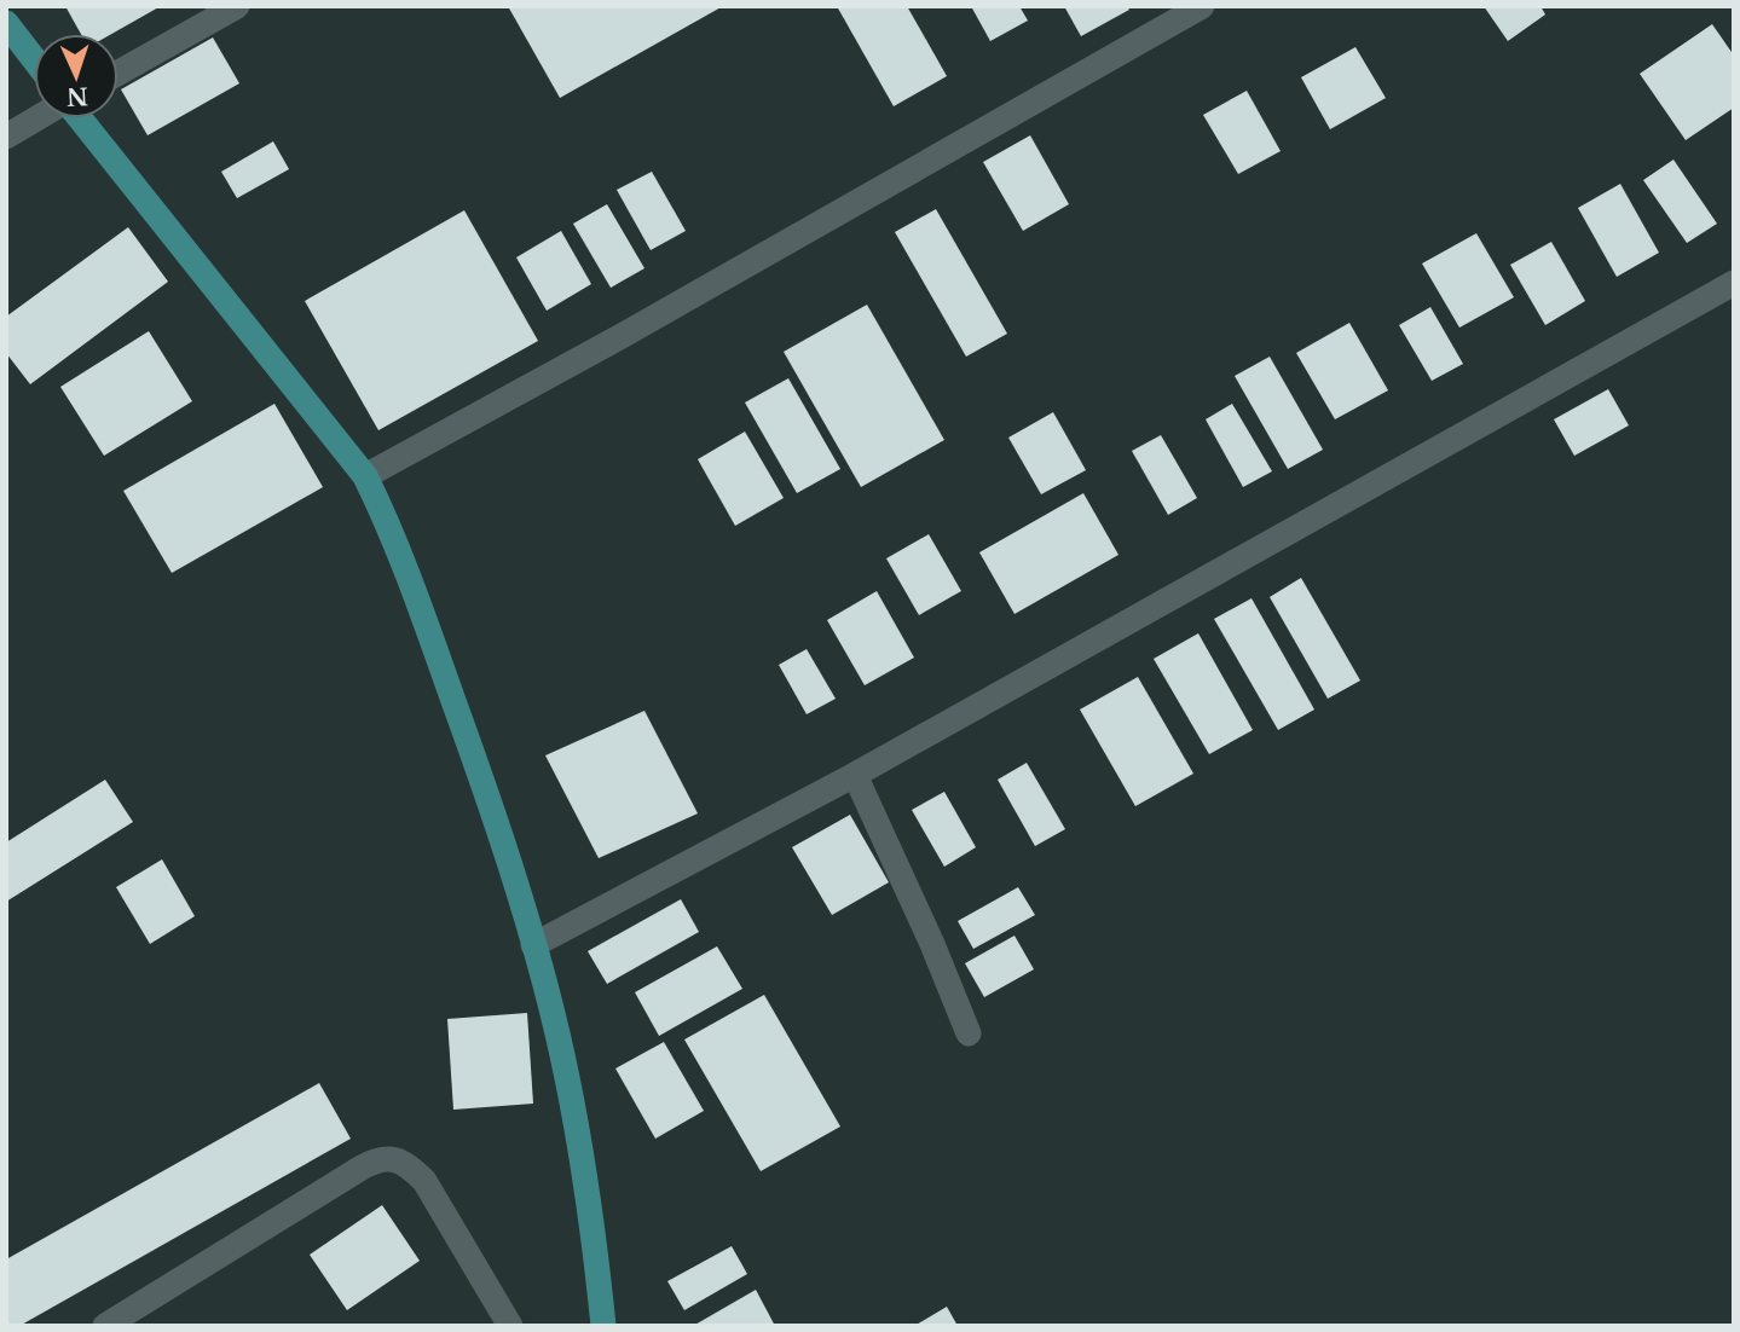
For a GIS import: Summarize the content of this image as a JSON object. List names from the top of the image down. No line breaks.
{"north":"bottom"}
